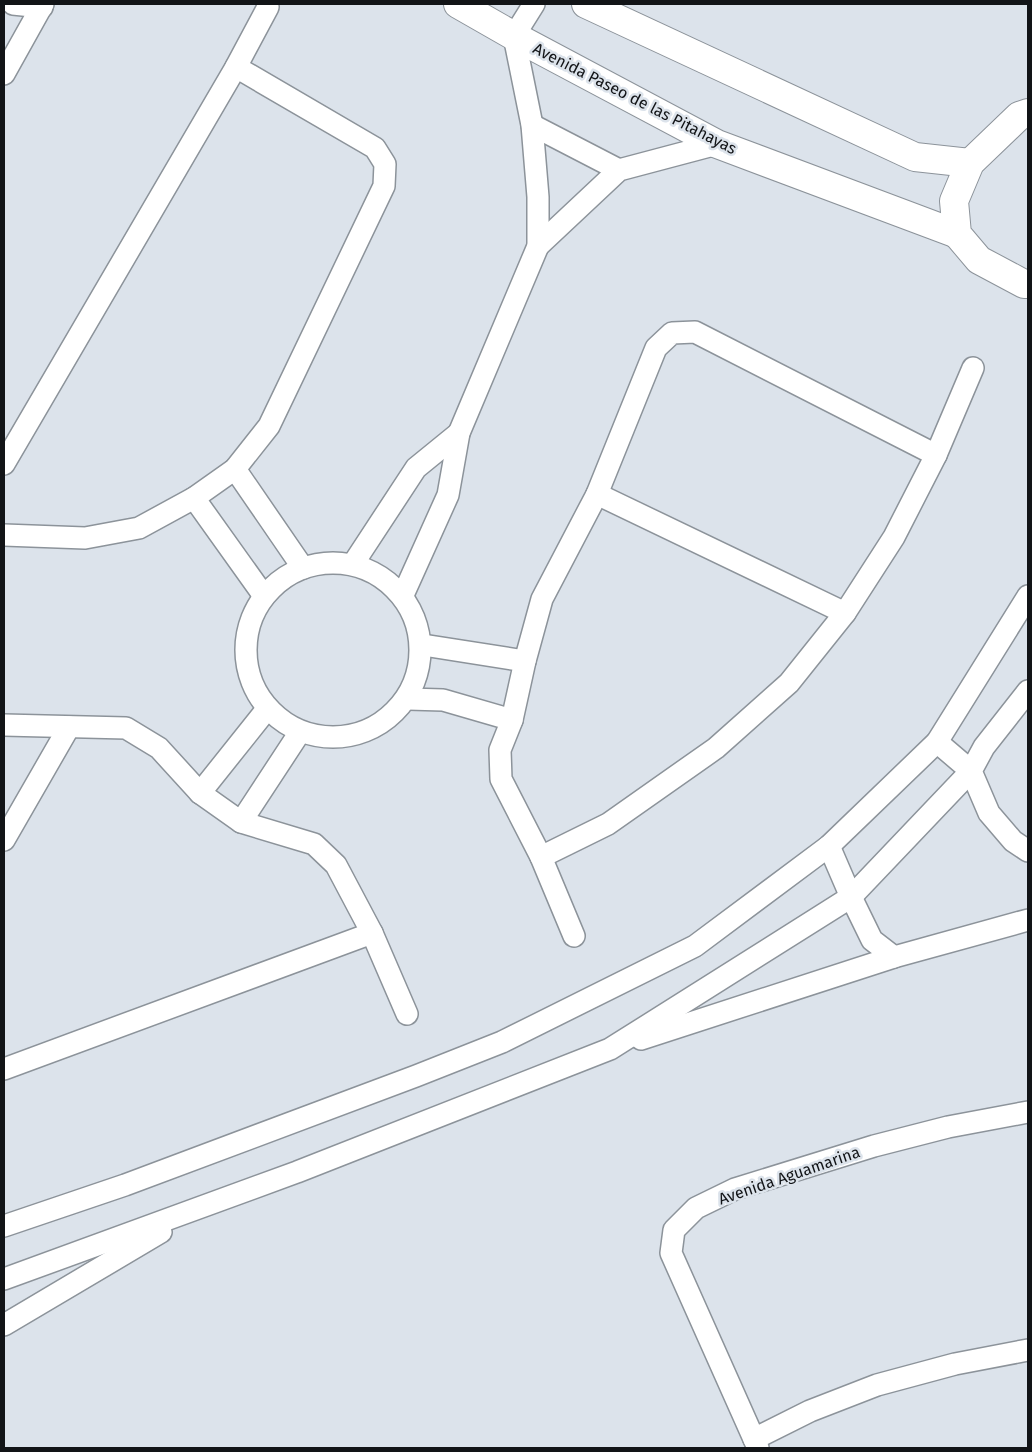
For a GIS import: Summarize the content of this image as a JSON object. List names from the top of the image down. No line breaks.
{"streets":{"street":["Avenida Paseo de las Pitahayas","Avenida Aguamarina"]}}
